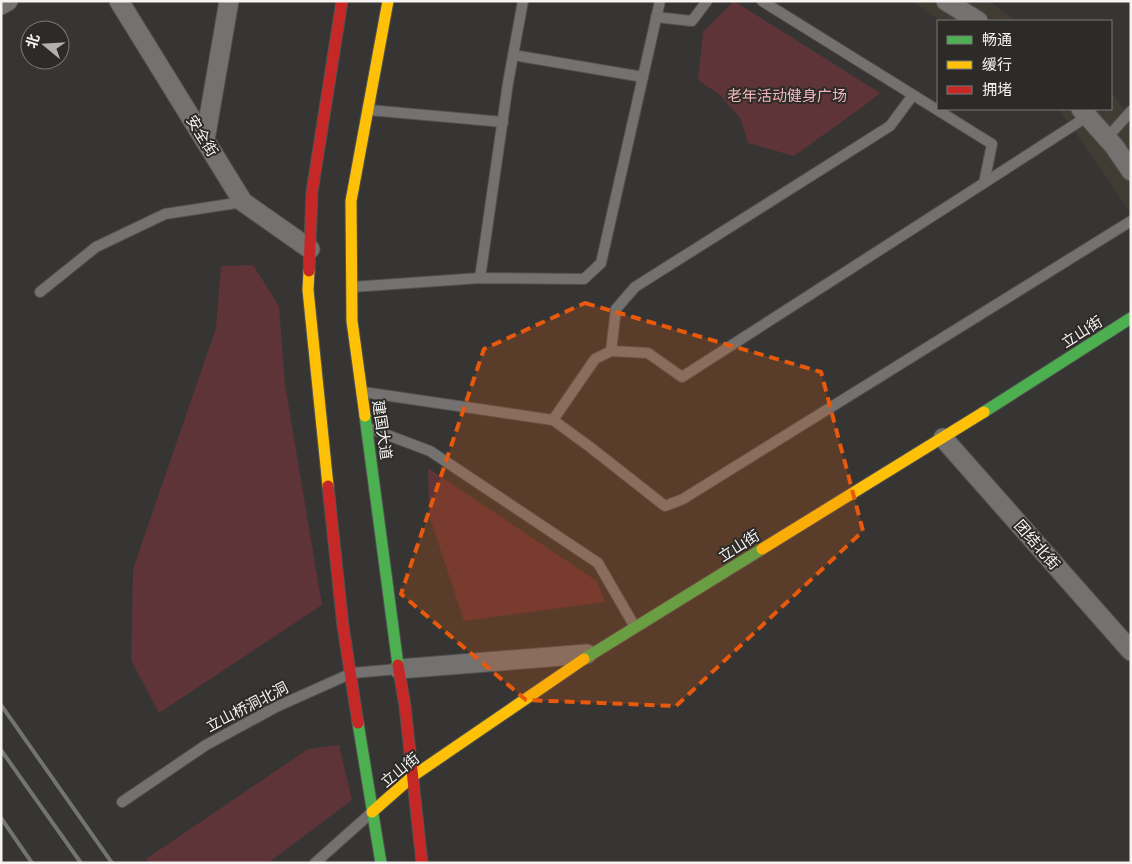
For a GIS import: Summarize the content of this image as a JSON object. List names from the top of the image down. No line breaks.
{"streets":{"main road":["立山街","建国大道"],"street":["安全街","团结北街"],"lane":["立山桥洞北洞"]},"crossings":[["立山街","建国大道"],["立山街","团结北街"],["建国大道","立山桥洞北洞"]],"parks":["老年活动健身广场"],"legend":["畅通","缓行","拥堵"],"north":"left"}
